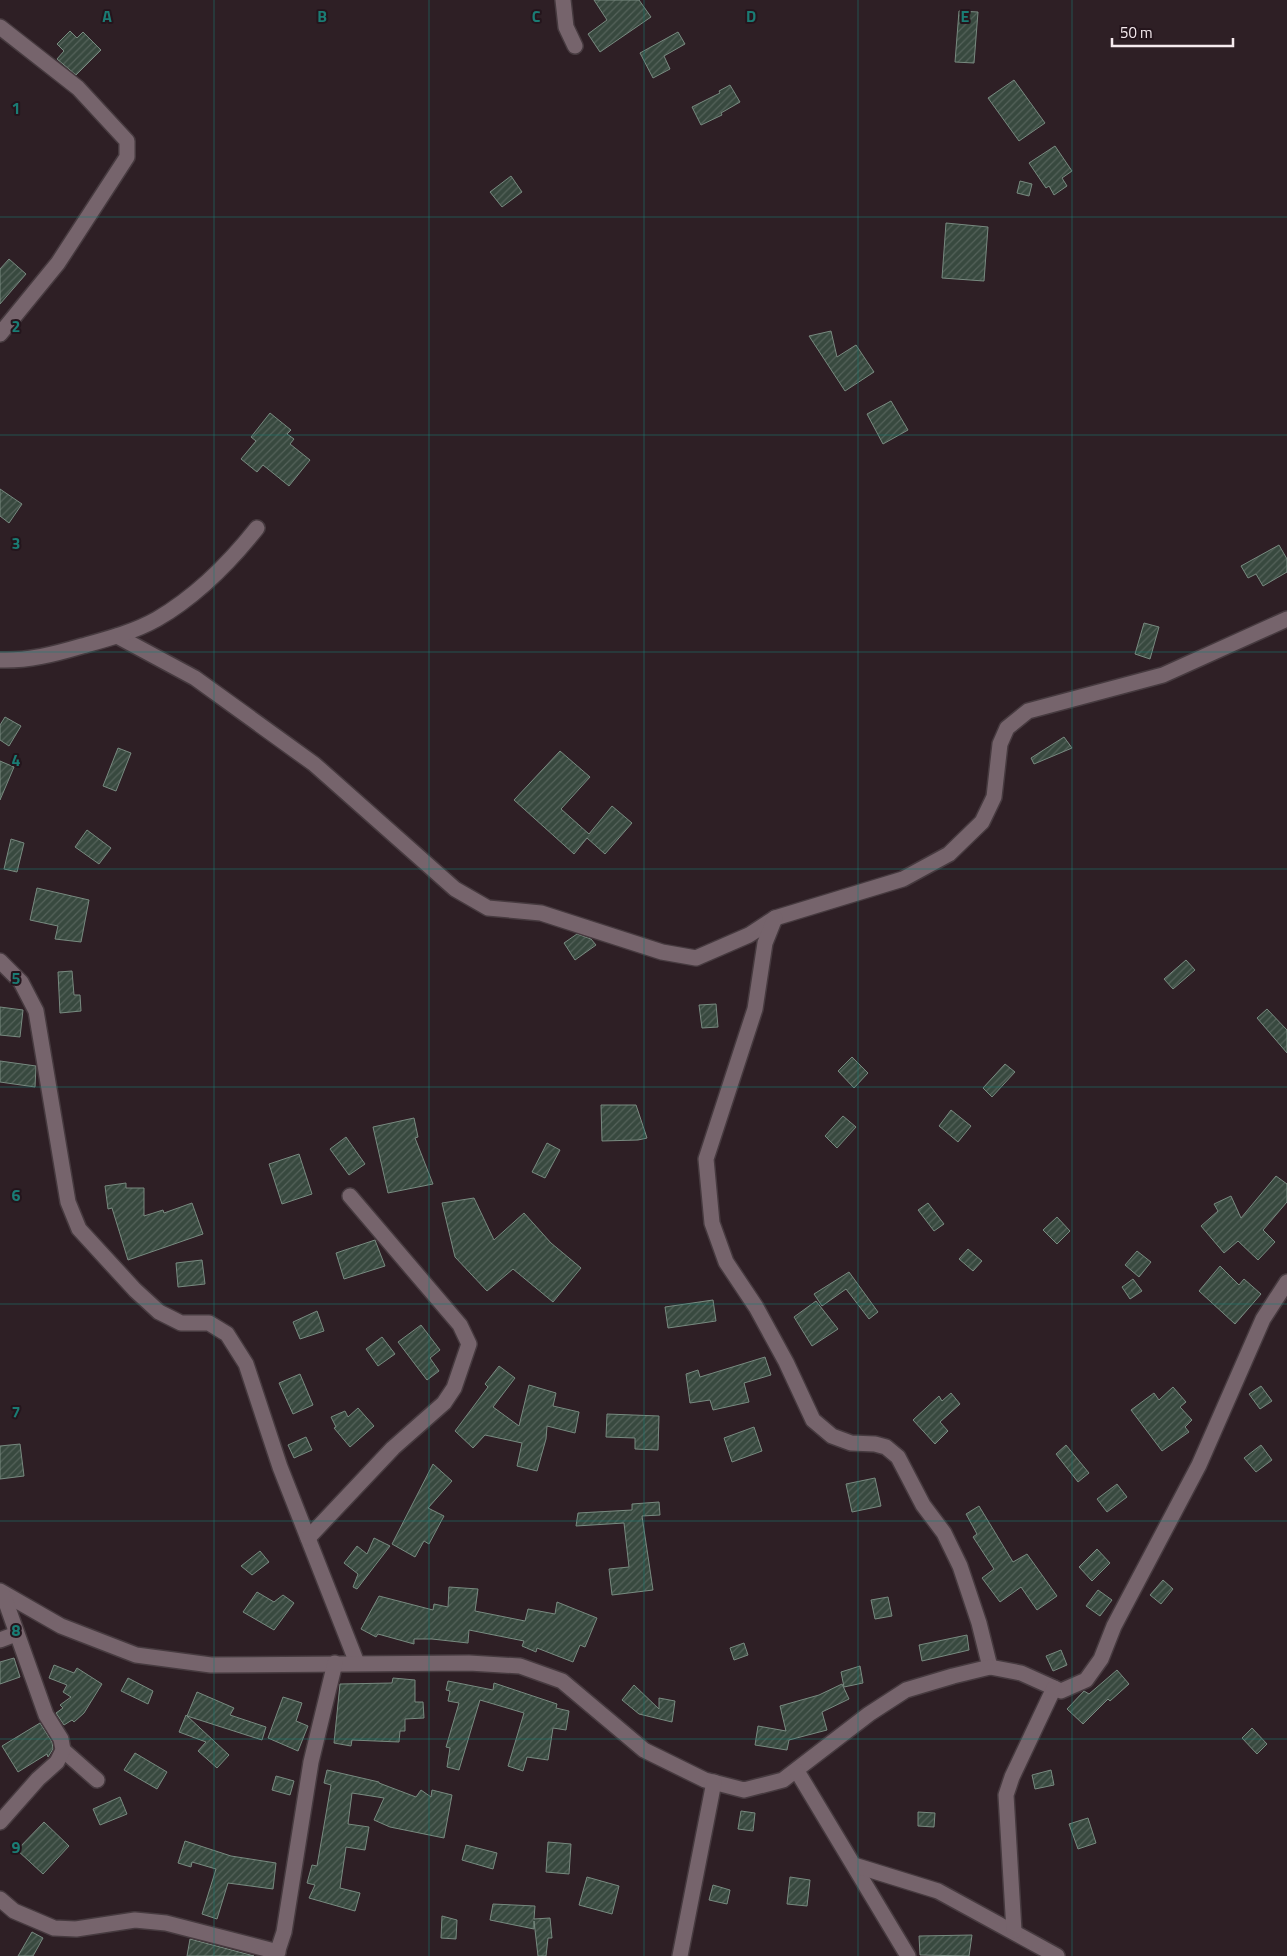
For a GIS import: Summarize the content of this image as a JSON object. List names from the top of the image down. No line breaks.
{"scale_bar":"50 m","grid":{"columns":["A","B","C","D","E"],"rows":["1","2","3","4","5","6","7","8","9"]}}
